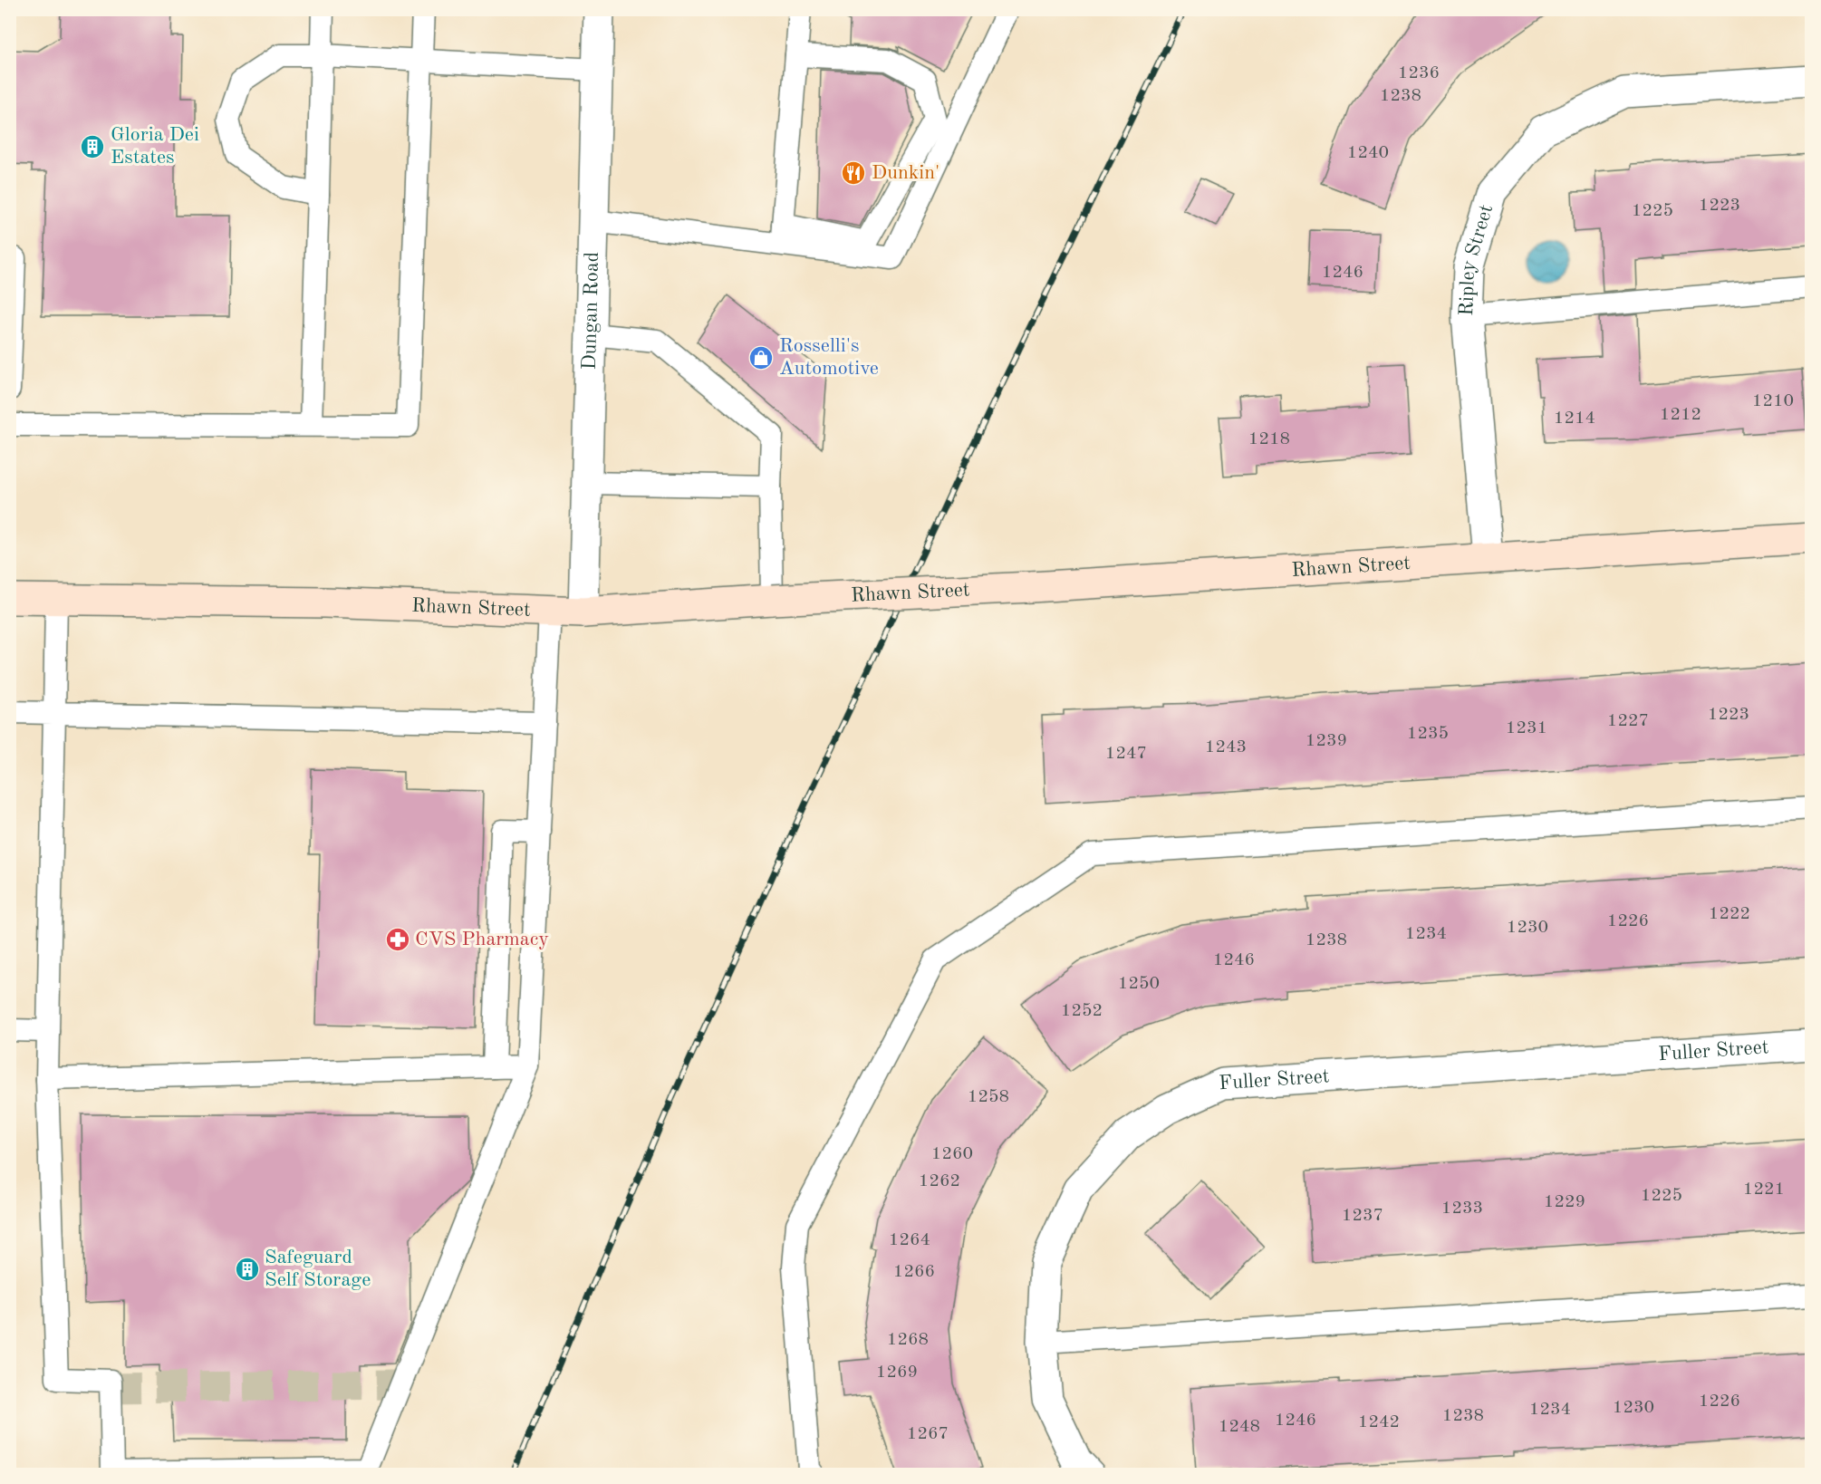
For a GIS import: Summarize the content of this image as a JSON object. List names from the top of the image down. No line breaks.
{"streets":{"main road":["Rhawn Street"],"street":["Ripley Street","Dungan Road","Fuller Street"]},"crossings":[["Ripley Street","Rhawn Street"],["Dungan Road","Rhawn Street"]],"places":{"building":["Gloria Dei Estates","Safeguard Self Storage"],"restaurant":["Dunkin'"],"shop":["Rosselli's Automotive"],"pharmacy":["CVS Pharmacy"]},"house_numbers":["1236","1238","1240","1223","1225","1246","1210","1212","1214","1218","1223","1227","1231","1235","1239","1243","1247","1222","1226","1230","1234","1238","1246","1250","1252","1258","1260","1262","1221","1225","1229","1233","1237","1264","1266","1268","1269","1226","1230","1234","1238","1246","1242","1248","1267"]}
